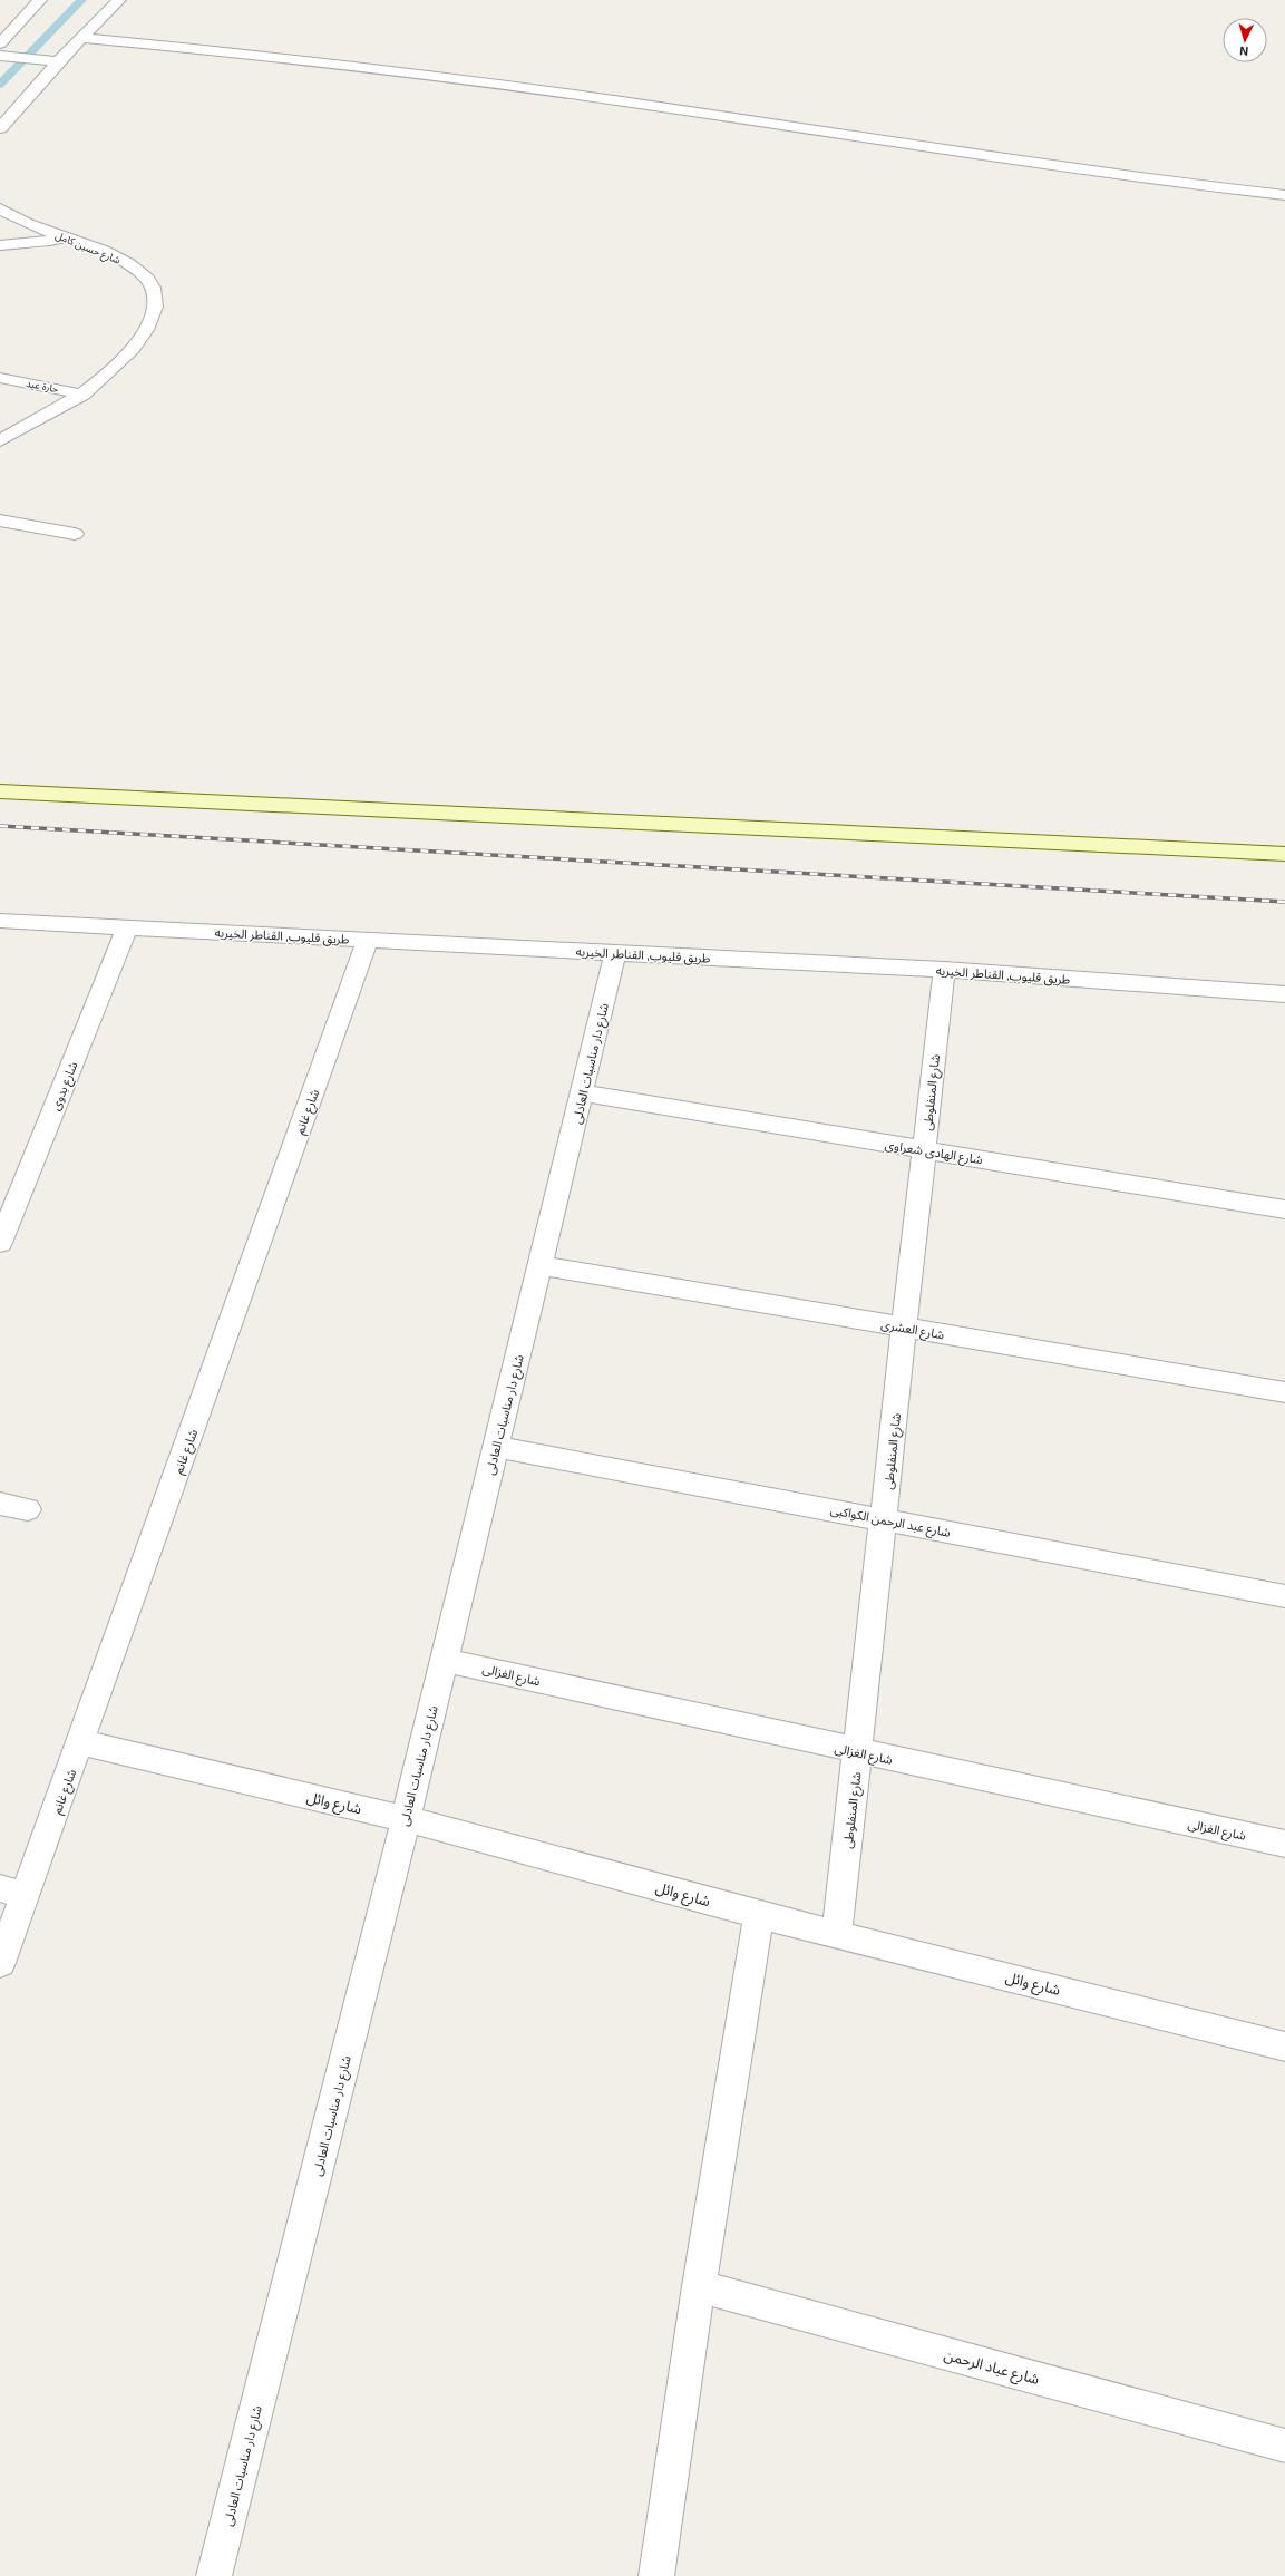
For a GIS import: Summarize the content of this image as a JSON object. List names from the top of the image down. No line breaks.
{"streets":{"street":["شارع حسين كامل","حارة عيد","طريق قليوب, القناطر الخيريه","شارع دار مناسبات العادلى","شارع بدوى","شارع المنفلوطى","شارع غانم","شارع الهادى شعراوى","شارع العشرى","شارع عبد الرحمن الكواكبى","شارع الغزالى","شارع وائل","شارع عباد الرحمن"]},"crossings":[["شارع حسين كامل","حارة عيد"],["طريق قليوب, القناطر الخيريه","شارع دار مناسبات العادلى"],["طريق قليوب, القناطر الخيريه","شارع بدوى"],["طريق قليوب, القناطر الخيريه","شارع المنفلوطى"],["طريق قليوب, القناطر الخيريه","شارع غانم"],["شارع دار مناسبات العادلى","شارع الهادى شعراوى"],["شارع دار مناسبات العادلى","شارع العشرى"],["شارع دار مناسبات العادلى","شارع عبد الرحمن الكواكبى"],["شارع دار مناسبات العادلى","شارع الغزالى"],["شارع دار مناسبات العادلى","شارع وائل"],["شارع المنفلوطى","شارع الهادى شعراوى"],["شارع المنفلوطى","شارع العشرى"],["شارع المنفلوطى","شارع عبد الرحمن الكواكبى"],["شارع المنفلوطى","شارع الغزالى"],["شارع المنفلوطى","شارع وائل"],["شارع غانم","شارع وائل"]],"north":"bottom"}
